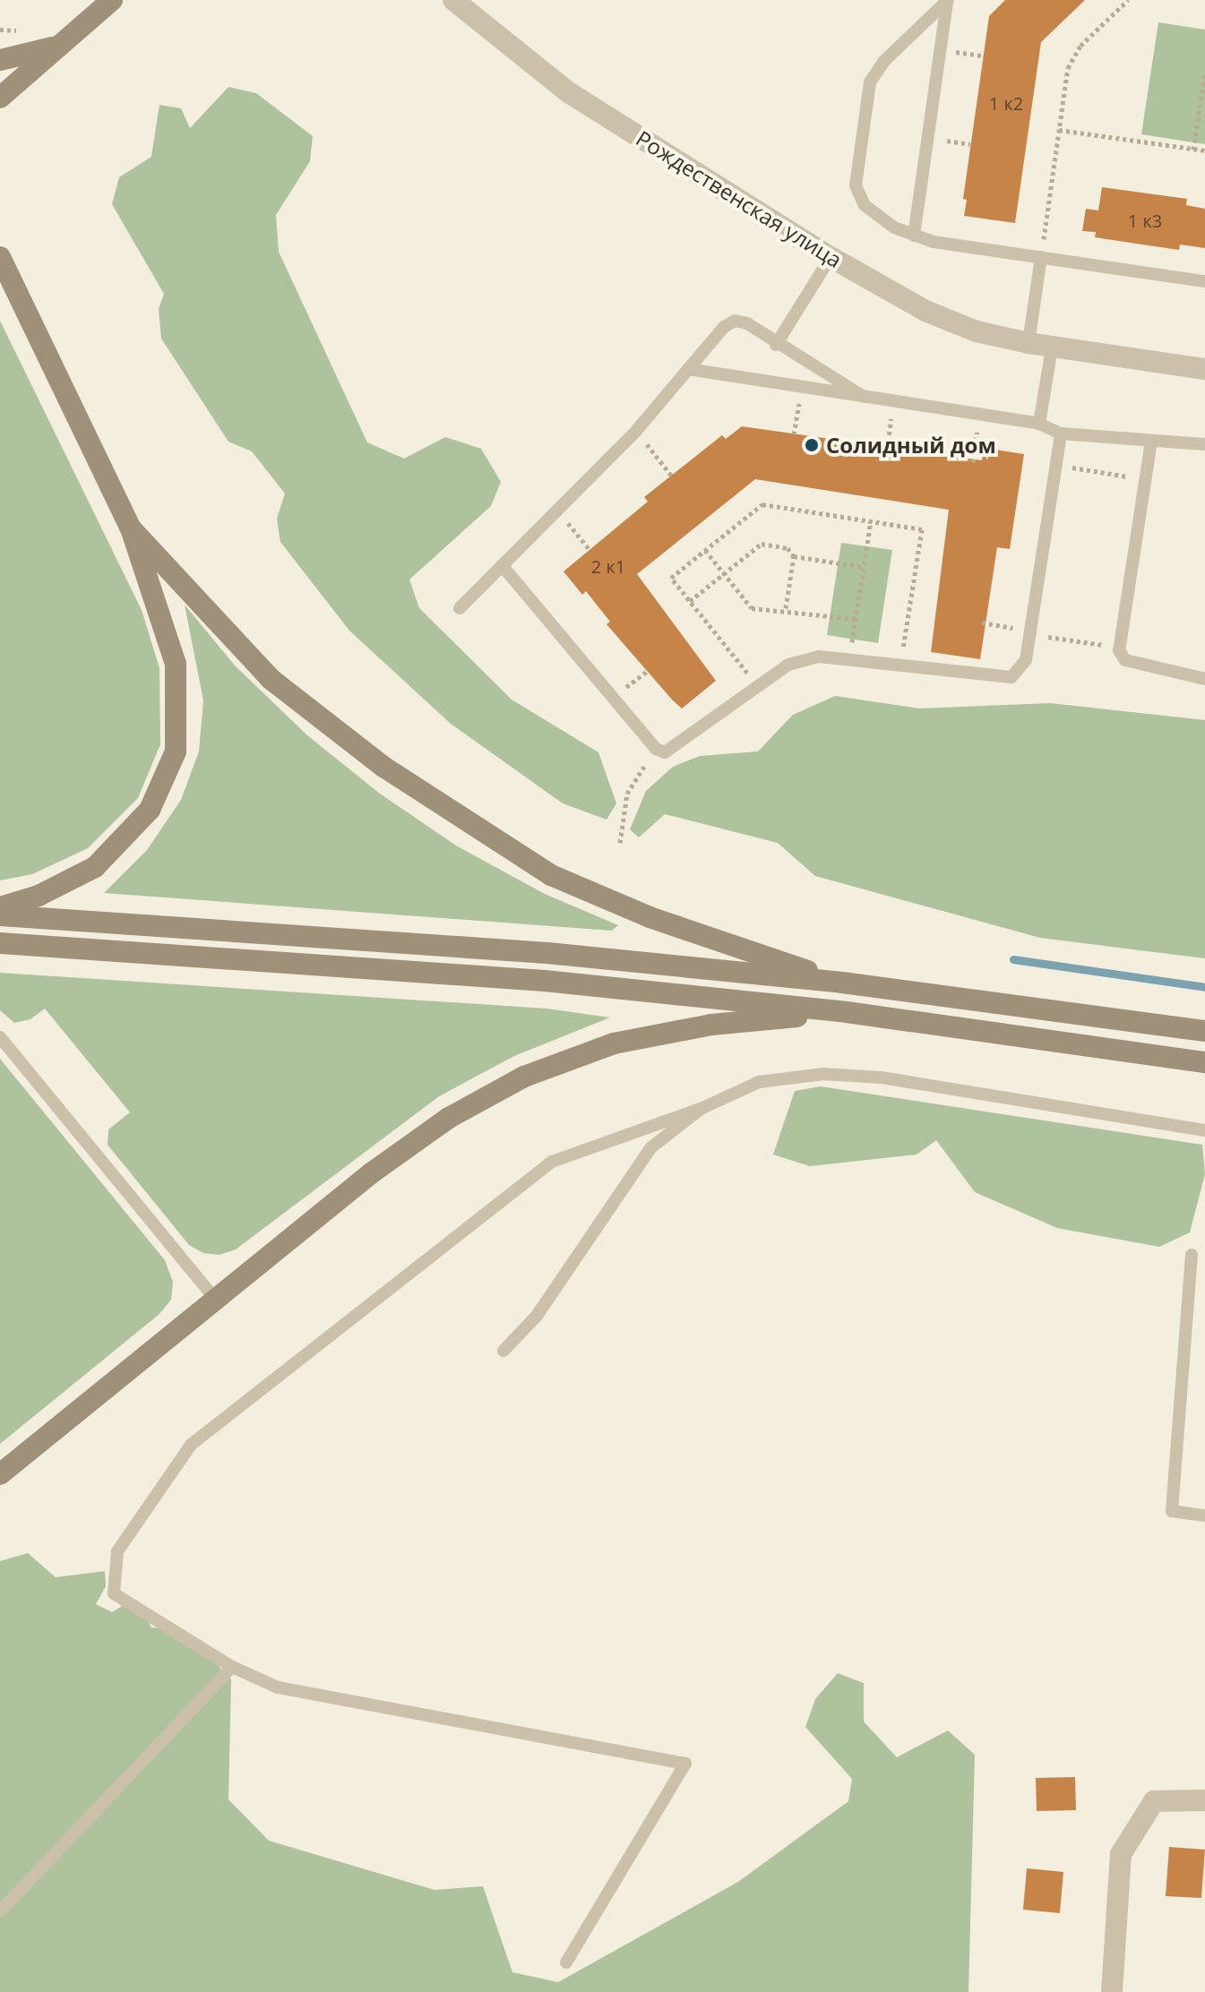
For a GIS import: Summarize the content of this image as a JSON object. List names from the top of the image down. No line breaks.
{"streets":{"street":["Рождественская улица"]},"places":["Солидный дом"],"house_numbers":["1 к2","1 к3","2 к1"]}
